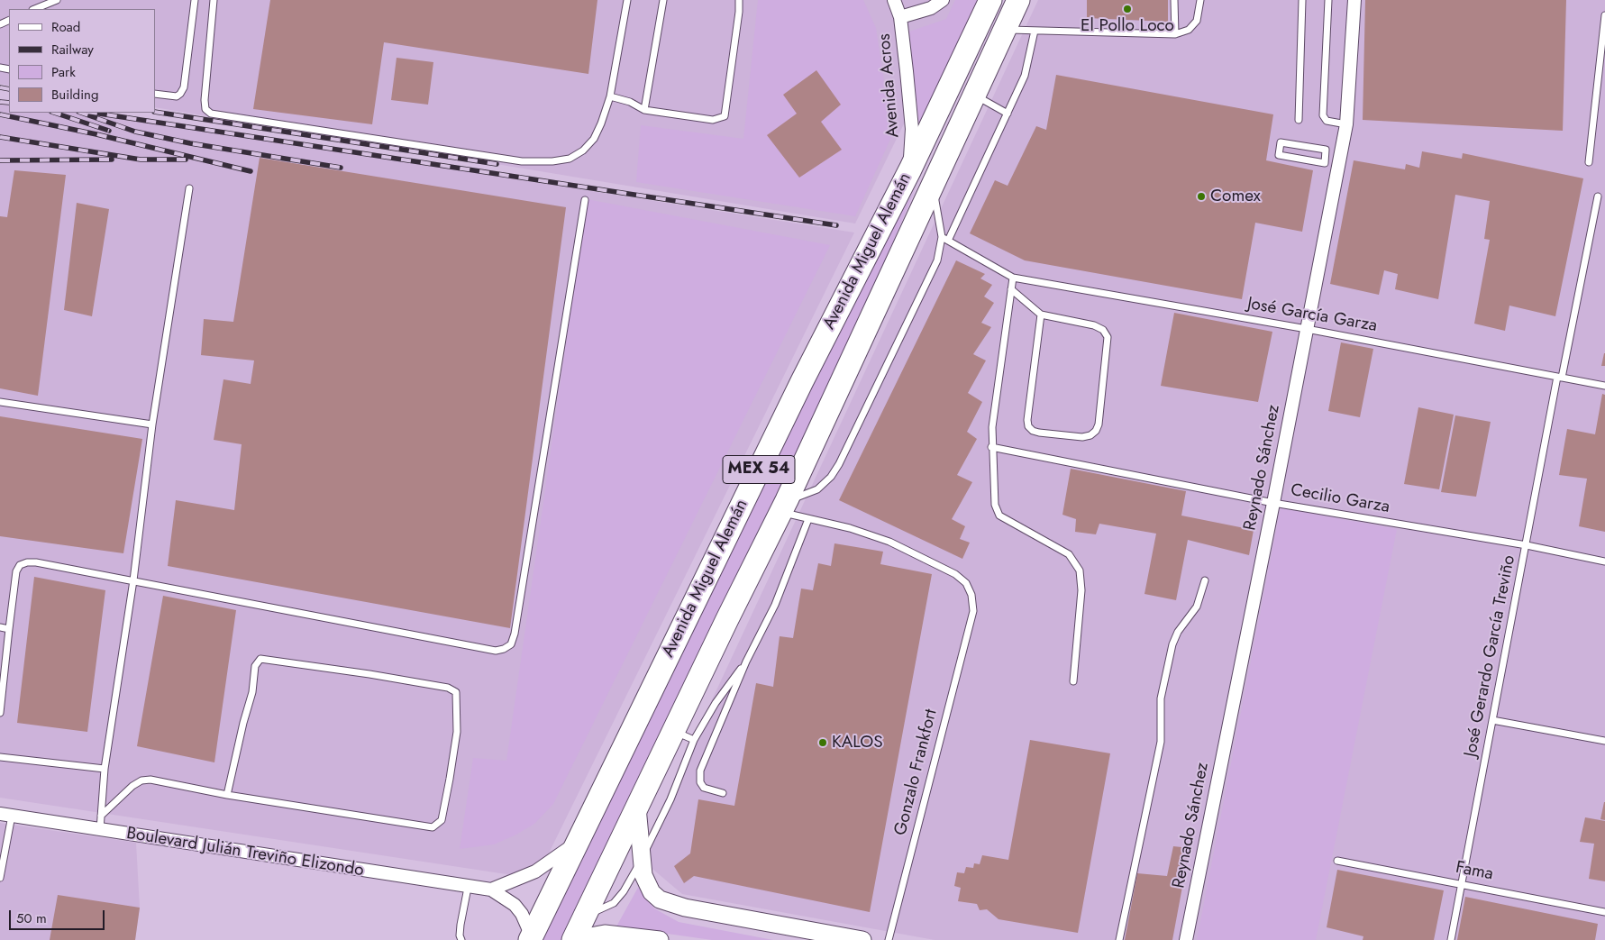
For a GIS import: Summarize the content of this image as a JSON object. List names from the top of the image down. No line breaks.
{"streets":{"highway":["Avenida Miguel Alemán","MEX 54"],"street":["Avenida Acros","Reynado Sánchez","Boulevard Julián Treviño Elizondo"],"lane":["José García Garza","Cecilio Garza","José Gerardo García Treviño","Gonzalo Frankfort","Fama"]},"crossings":[["Avenida Acros","Avenida Miguel Alemán"],["Avenida Miguel Alemán","Boulevard Julián Treviño Elizondo"],["José García Garza","Reynado Sánchez"],["José García Garza","José Gerardo García Treviño"],["Reynado Sánchez","Cecilio Garza"],["Cecilio Garza","José Gerardo García Treviño"],["José Gerardo García Treviño","Fama"]],"places":["El Pollo Loco","Comex","KALOS"],"legend":["Road","Railway","Park","Building"],"scale_bar":"50 m"}
